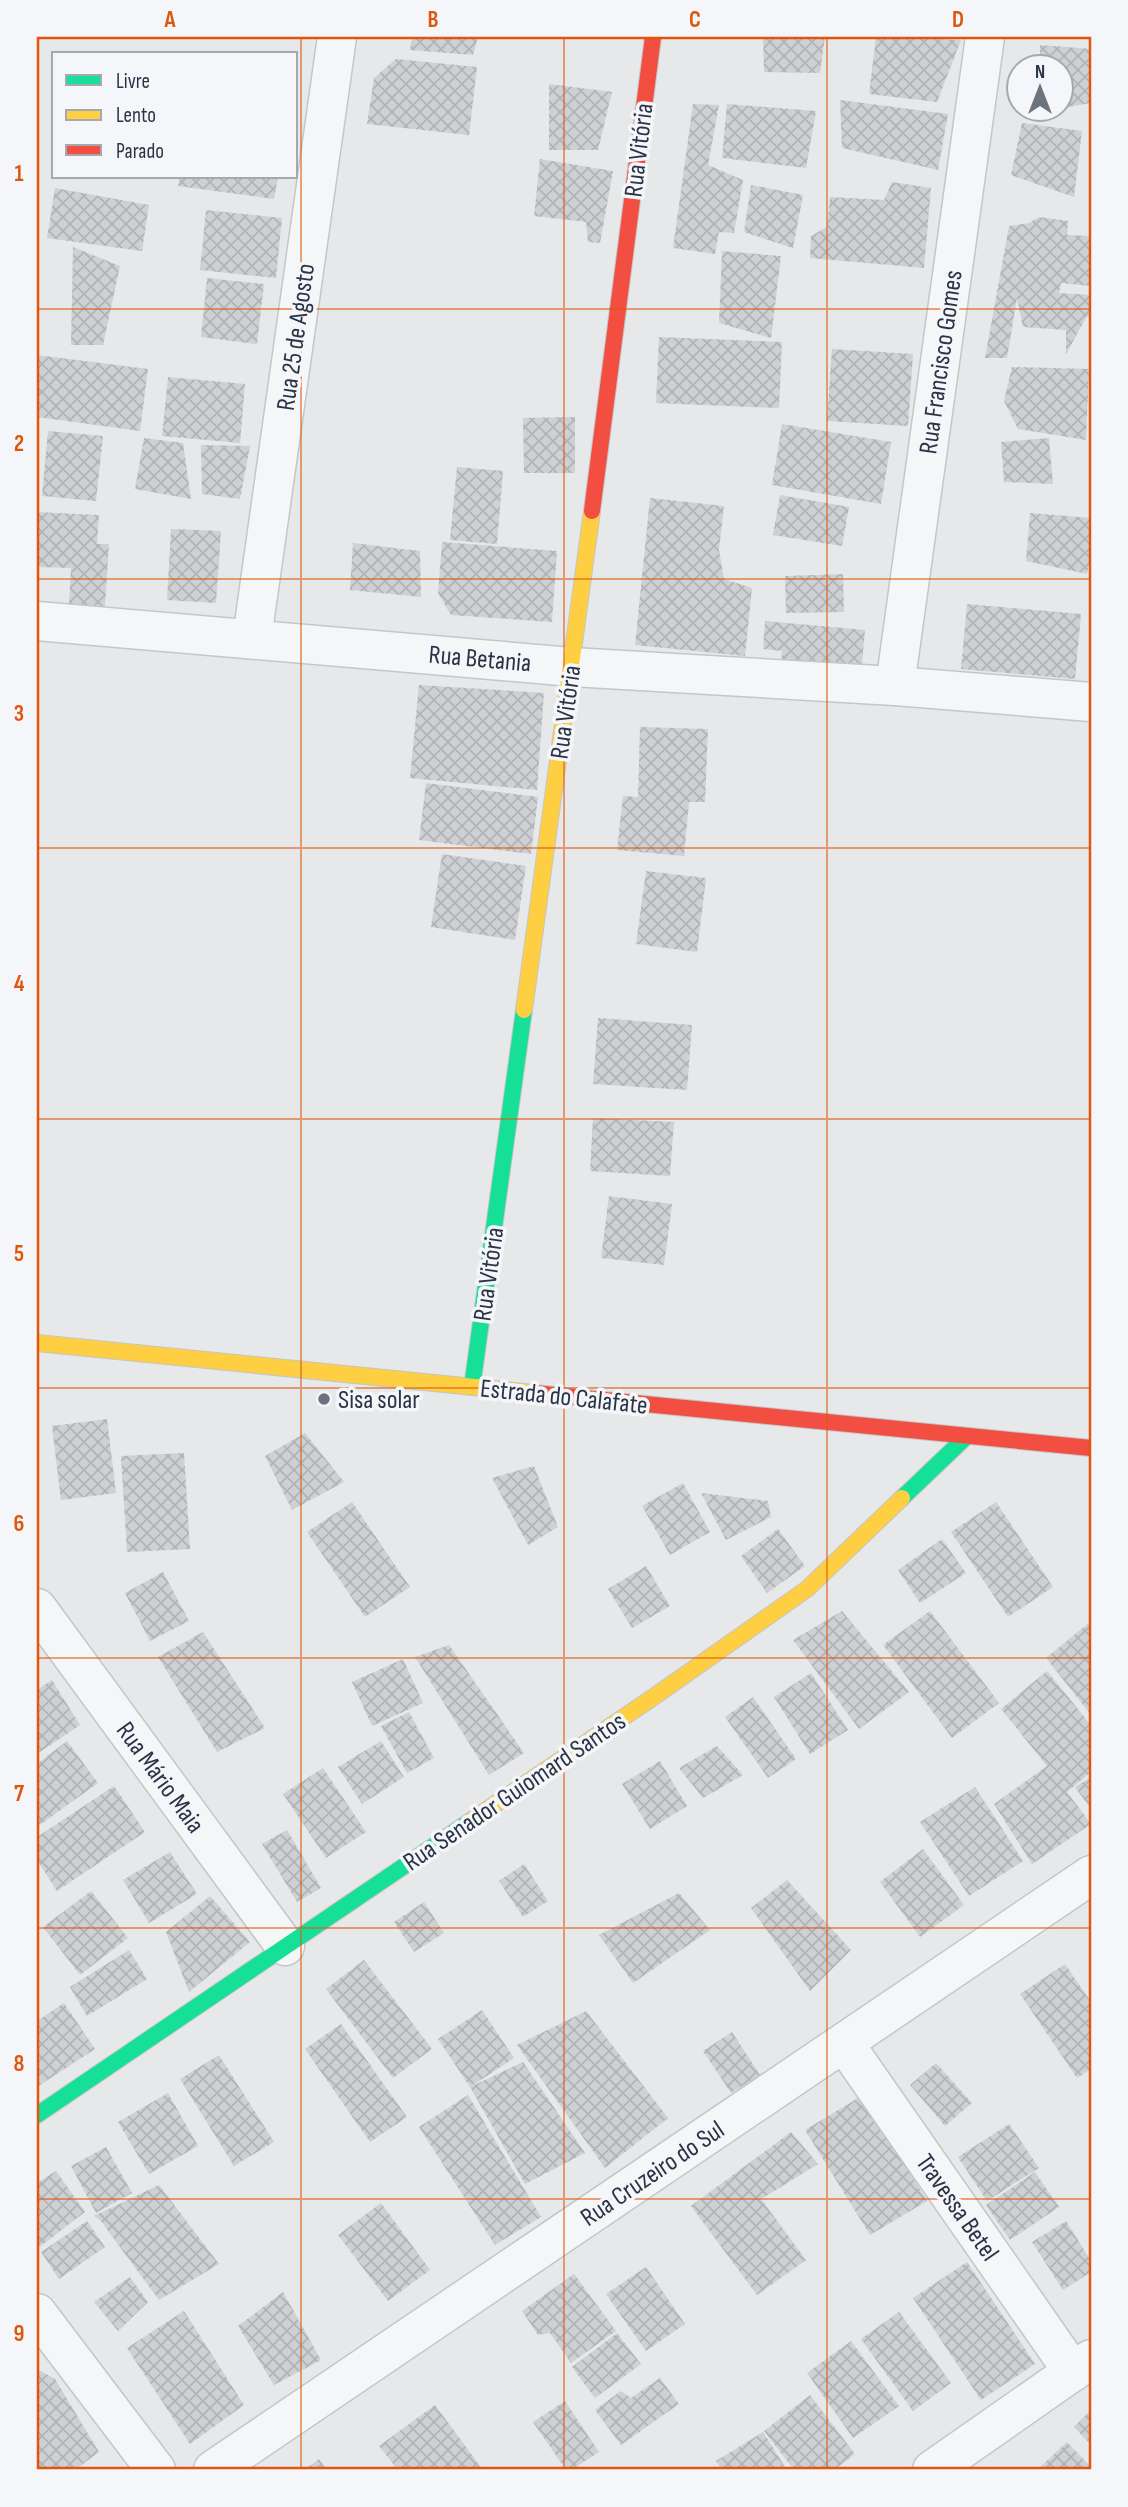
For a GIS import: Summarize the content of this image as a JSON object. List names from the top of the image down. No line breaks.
{"streets":{"street":["Rua Vitória","Rua 25 de Agosto","Rua Francisco Gomes","Rua Betania","Estrada do Calafate","Rua Mário Maia","Rua Senador Guiomard Santos","Rua Cruzeiro do Sul","Travessa Betel"]},"crossings":[["Rua Vitória","Rua Betania"],["Rua Vitória","Estrada do Calafate"],["Rua 25 de Agosto","Rua Betania"],["Rua Francisco Gomes","Rua Betania"],["Estrada do Calafate","Rua Senador Guiomard Santos"],["Rua Mário Maia","Rua Senador Guiomard Santos"],["Rua Cruzeiro do Sul","Travessa Betel"]],"places":["Sisa solar"],"legend":["Livre","Lento","Parado"],"north":"top","grid":{"columns":["A","B","C","D"],"rows":["1","2","3","4","5","6","7","8","9"]}}
